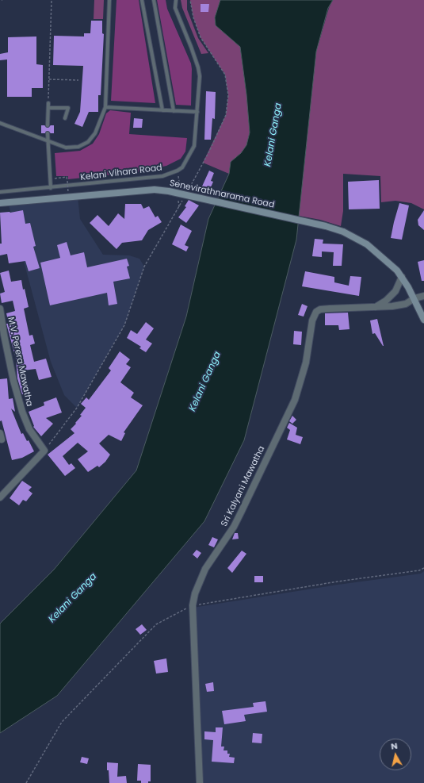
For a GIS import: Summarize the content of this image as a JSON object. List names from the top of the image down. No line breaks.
{"streets":{"street":["Senevirathnarama Road","M.V. Perera Mawatha","Sri Kalyani Mawatha"],"lane":["Kelani Vihara Road"]},"crossings":[["Senevirathnarama Road","Sri Kalyani Mawatha"]],"water":["Kelani Ganga"],"north":"top"}
